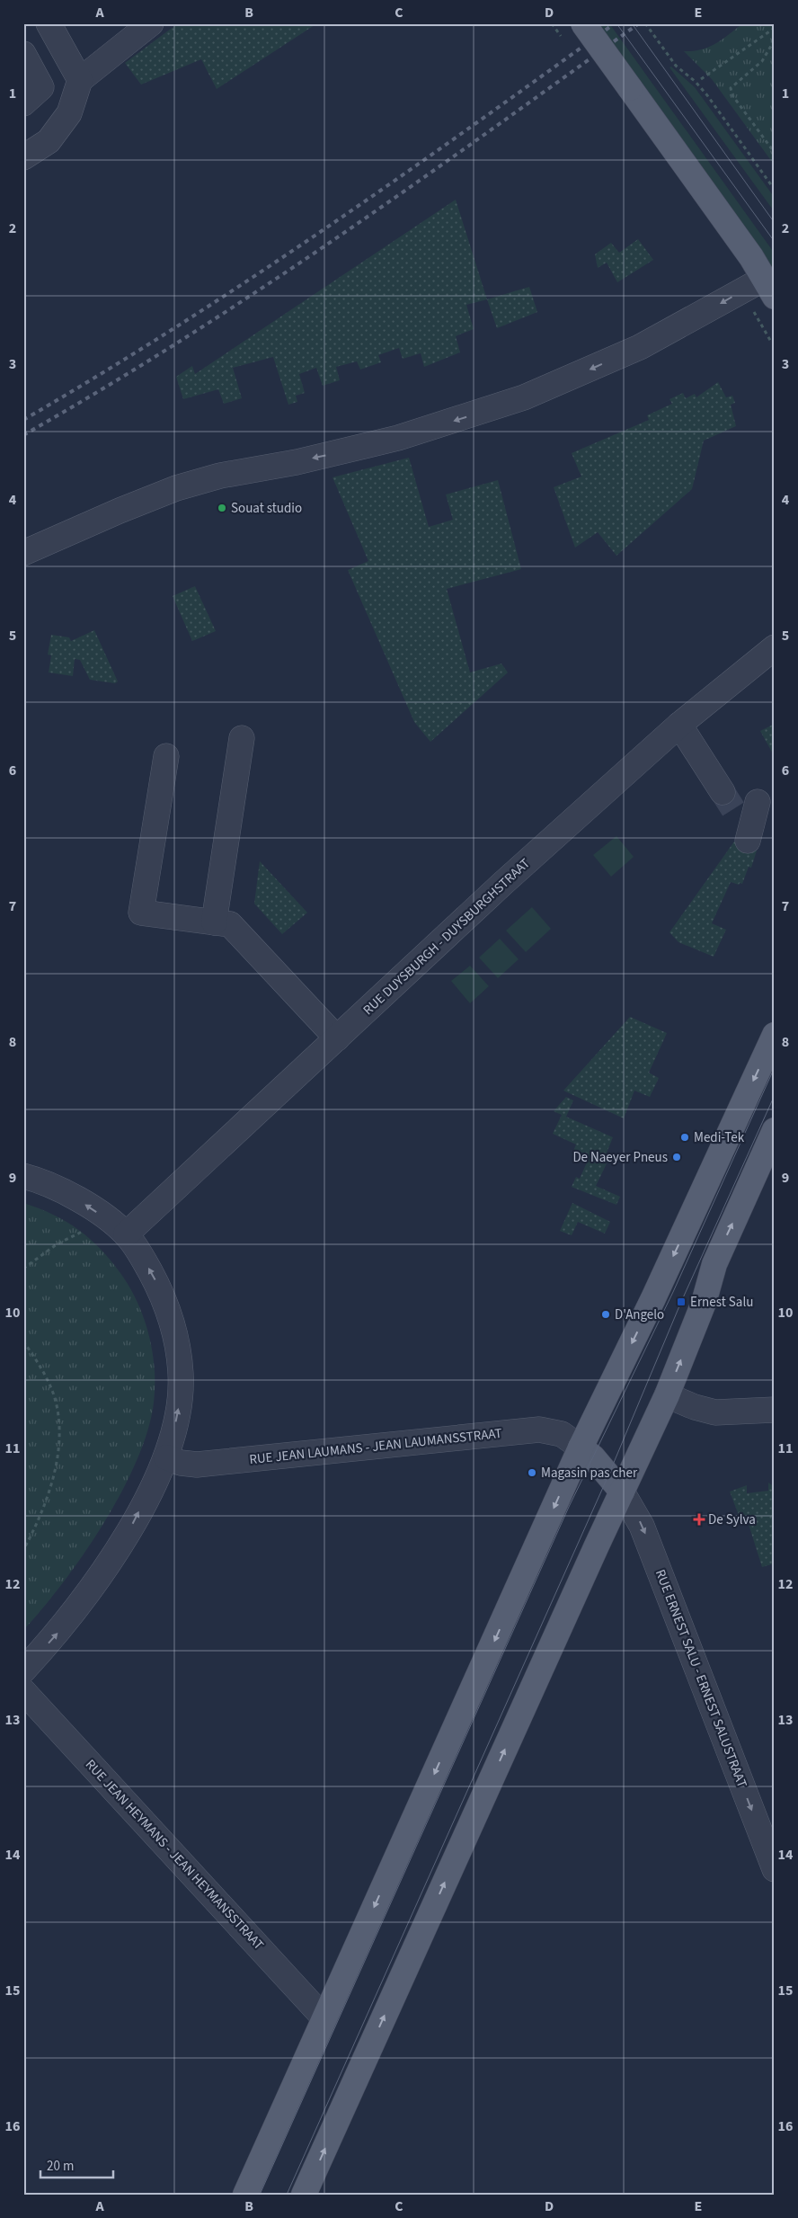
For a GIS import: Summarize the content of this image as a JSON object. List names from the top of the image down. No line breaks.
{"streets":{"street":["RUE DUYSBURGH - DUYSBURGHSTRAAT","RUE JEAN LAUMANS - JEAN LAUMANSSTRAAT","RUE ERNEST SALU - ERNEST SALUSTRAAT","RUE JEAN HEYMANS - JEAN HEYMANSSTRAAT"]},"one_way":["RUE ERNEST SALU - ERNEST SALUSTRAAT"],"places":{"other":["Souat studio","Medi-Tek","De Naeyer Pneus","D'Angelo","Magasin pas cher"],"transit":["Ernest Salu"],"health":["De Sylva"]},"scale_bar":"20 m","grid":{"columns":["A","B","C","D","E"],"rows":["1","2","3","4","5","6","7","8","9","10","11","12","13","14","15","16"]}}
